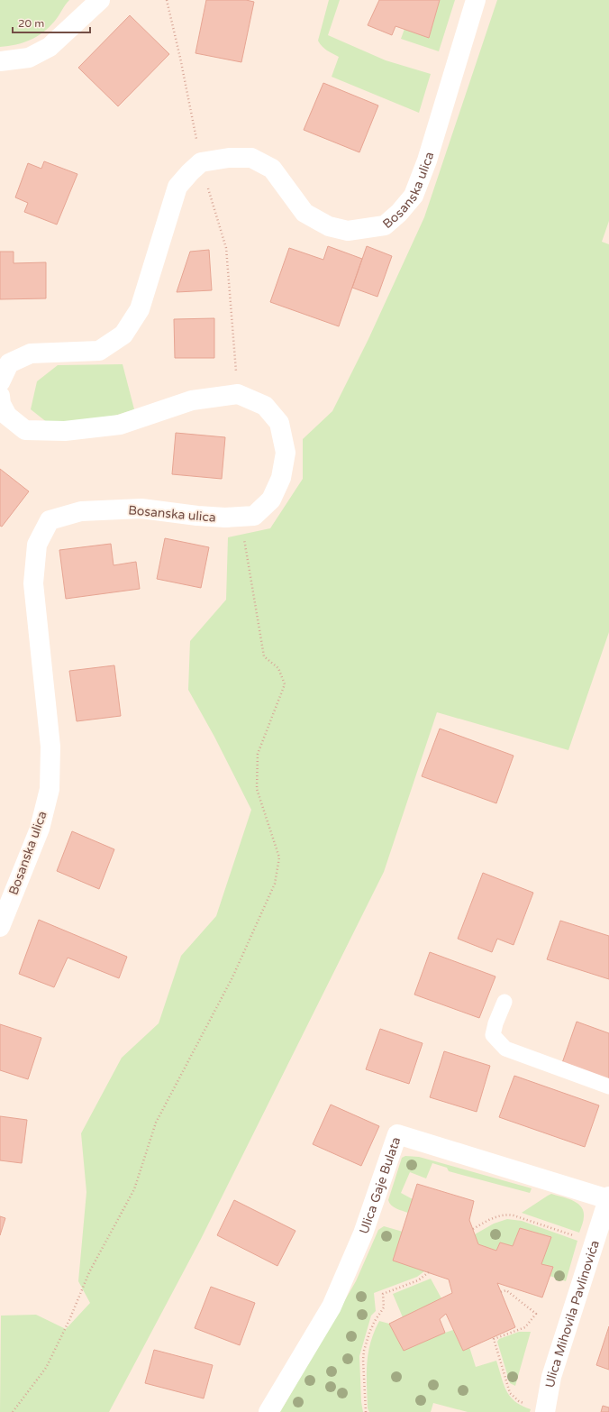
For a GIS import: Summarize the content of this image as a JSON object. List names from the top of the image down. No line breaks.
{"streets":{"street":["Bosanska ulica","Ulica Gaje Bulata","Ulica Mihovila Pavlinovića"]},"crossings":[["Ulica Gaje Bulata","Ulica Mihovila Pavlinovića"]],"scale_bar":"20 m"}
